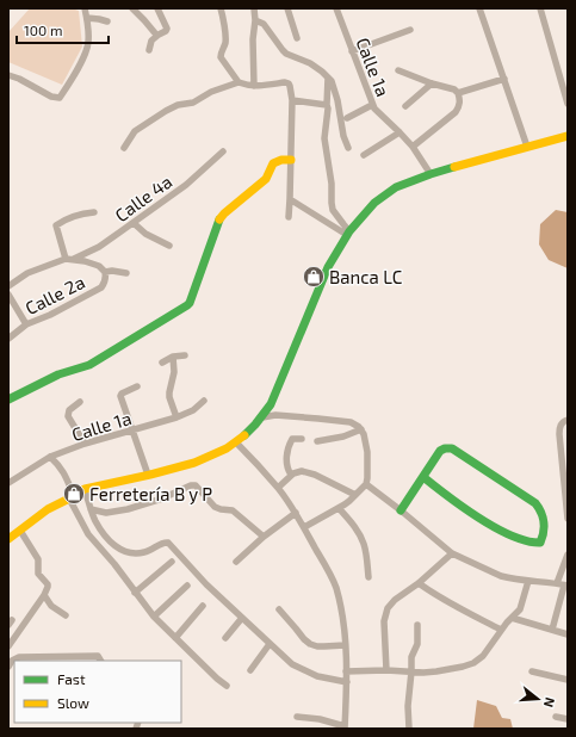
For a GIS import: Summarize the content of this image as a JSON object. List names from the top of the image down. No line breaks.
{"streets":{"street":["Calle 1a","Calle 4a","Calle 2a"]},"crossings":[["Calle 4a","Calle 2a"]],"places":{"shop":["Banca LC","Ferretería B y P"]},"legend":["Fast","Slow"],"scale_bar":"100 m","north":"right"}
